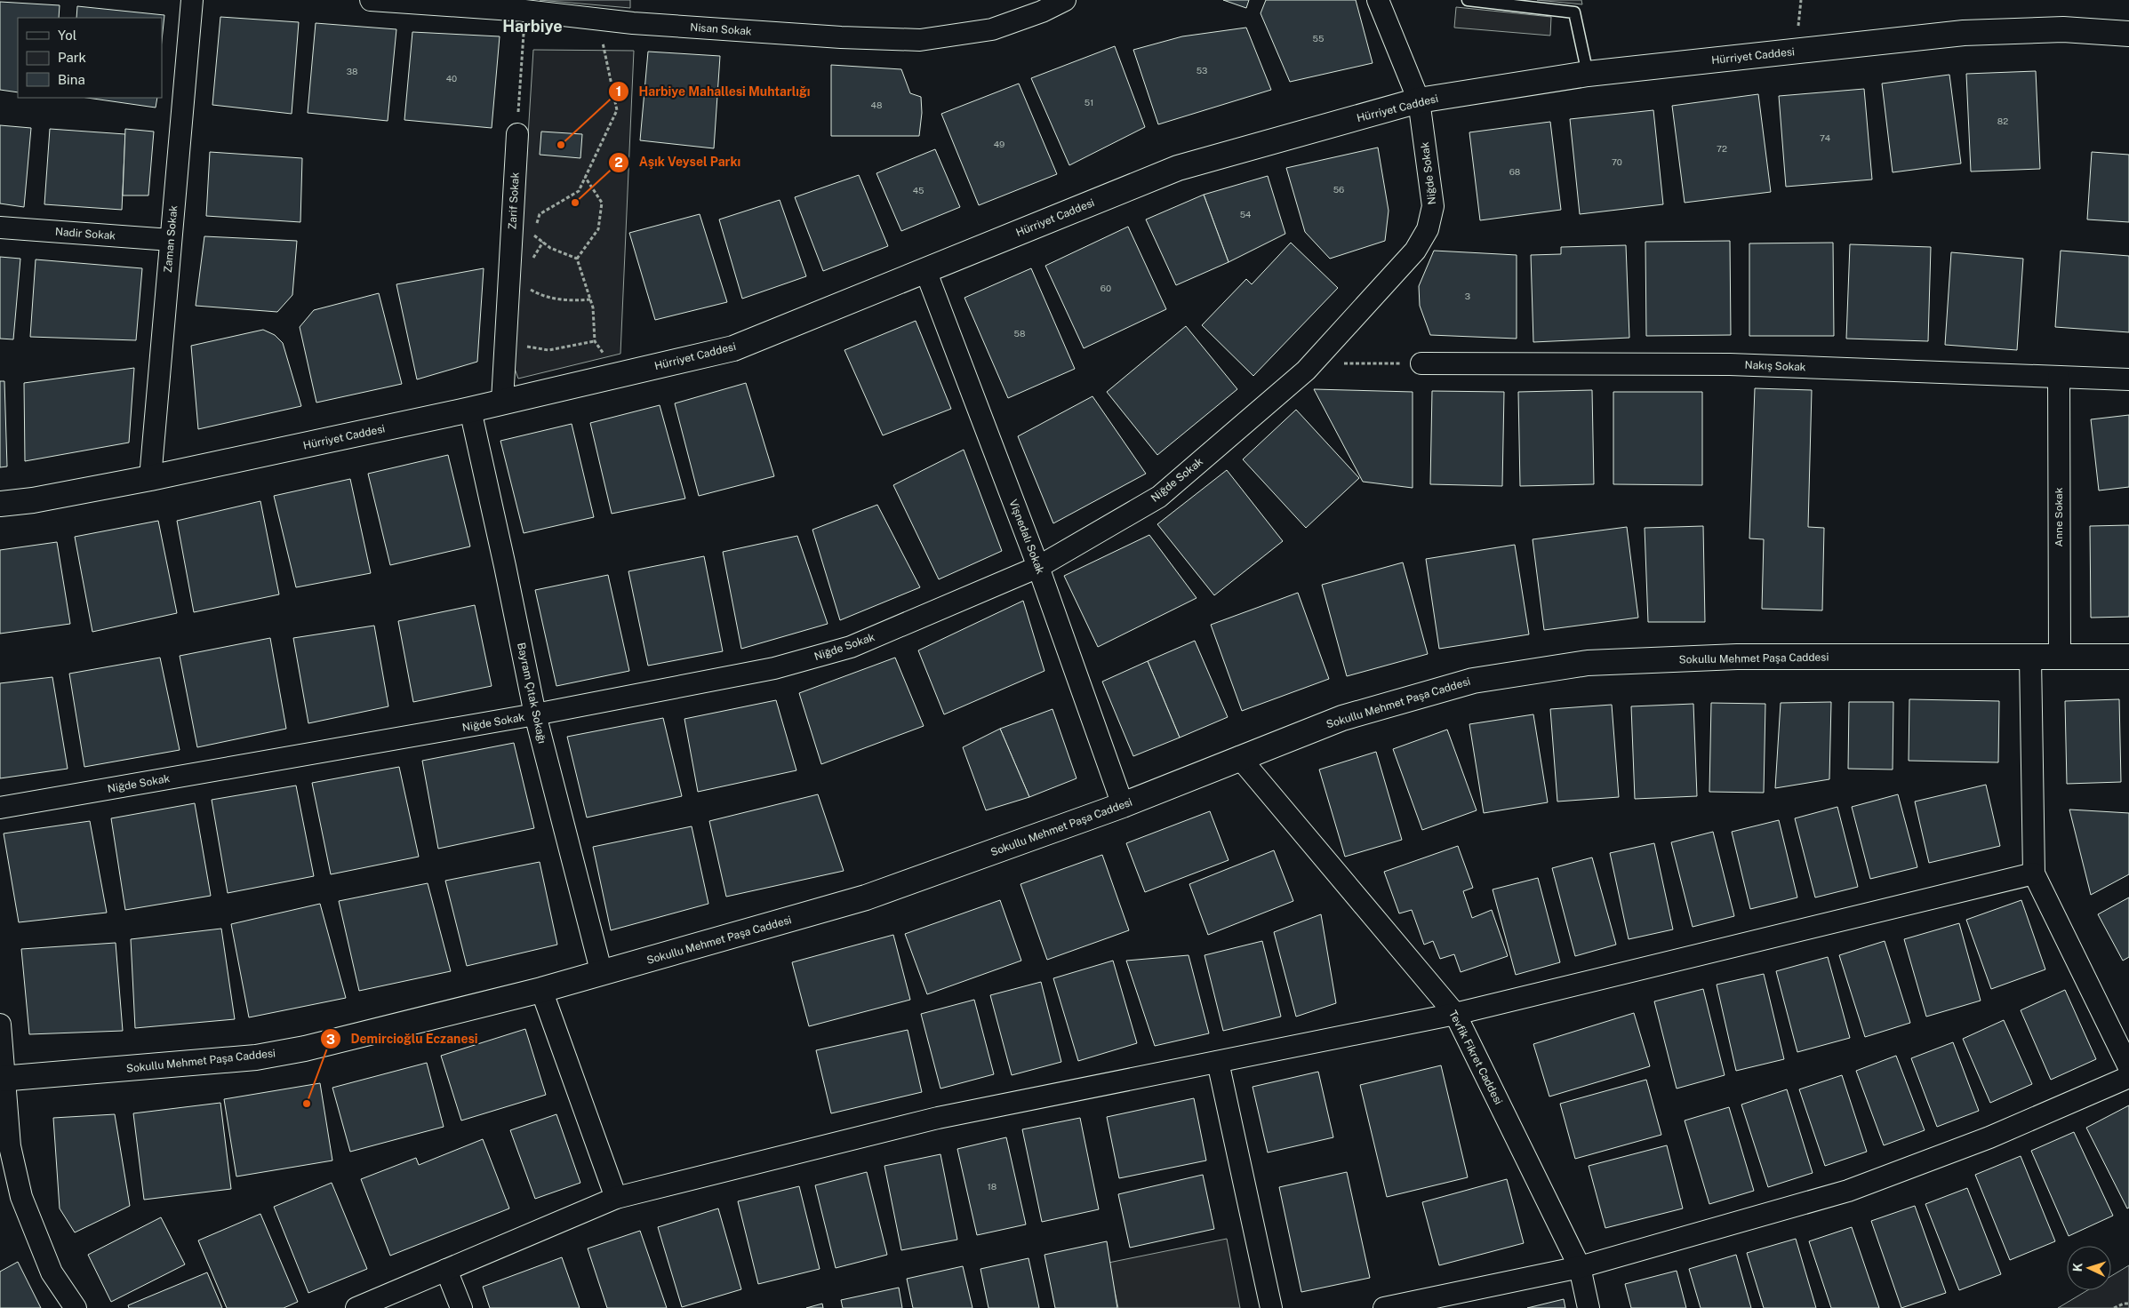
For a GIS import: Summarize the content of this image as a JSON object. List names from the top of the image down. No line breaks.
{"streets":{"street":["Nisan Sokak","Hürriyet Caddesi","Niğde Sokak","Zarif Sokak","Nadir Sokak","Zaman Sokak","Nakış Sokak","Anne Sokak","Vişnedalı Sokak","Sokullu Mehmet Paşa Caddesi","Bayram Çıtak Sokağı","Tevfik Fikret Caddesi"]},"crossings":[["Hürriyet Caddesi","Niğde Sokak"],["Hürriyet Caddesi","Zarif Sokak"],["Hürriyet Caddesi","Zaman Sokak"],["Hürriyet Caddesi","Vişnedalı Sokak"],["Hürriyet Caddesi","Bayram Çıtak Sokağı"],["Niğde Sokak","Vişnedalı Sokak"],["Niğde Sokak","Bayram Çıtak Sokağı"],["Nadir Sokak","Zaman Sokak"],["Nakış Sokak","Anne Sokak"],["Anne Sokak","Sokullu Mehmet Paşa Caddesi"],["Vişnedalı Sokak","Sokullu Mehmet Paşa Caddesi"],["Sokullu Mehmet Paşa Caddesi","Bayram Çıtak Sokağı"],["Sokullu Mehmet Paşa Caddesi","Tevfik Fikret Caddesi"]],"districts":["Harbiye"],"places":["Harbiye Mahallesi Muhtarlığı","Aşık Veysel Parkı","Demircioğlu Eczanesi"],"house_numbers":["55","53","38","40","51","48","82","74","49","72","70","68","56","45","54","60","3","58","18"],"legend":["Yol","Park","Bina"],"north":"left"}
